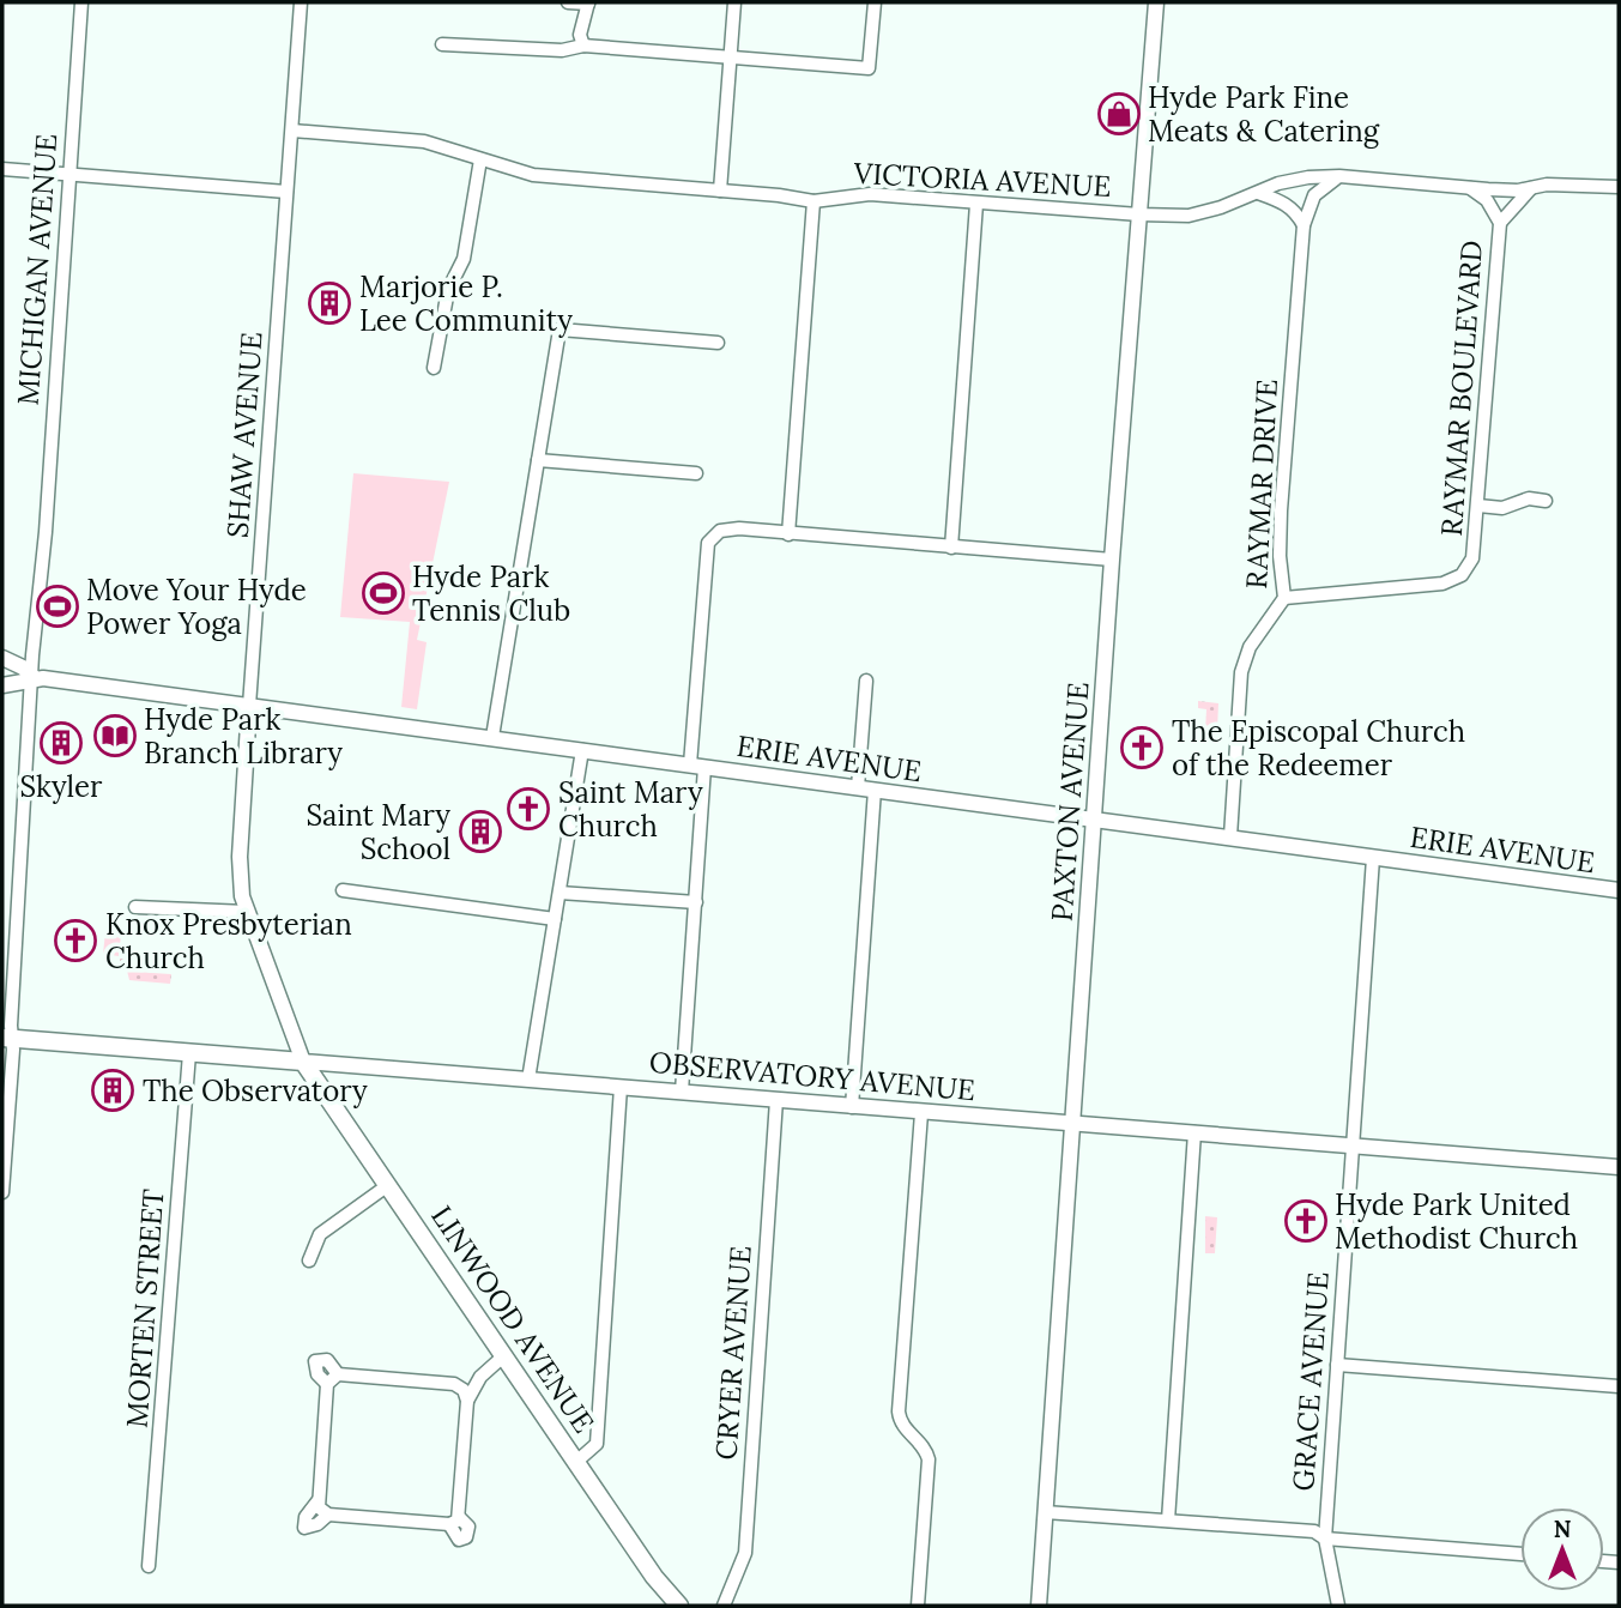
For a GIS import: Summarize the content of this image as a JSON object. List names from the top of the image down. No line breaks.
{"streets":{"main road":["OBSERVATORY AVENUE","LINWOOD AVENUE"],"street":["VICTORIA AVENUE","MICHIGAN AVENUE","RAYMAR BOULEVARD","SHAW AVENUE","RAYMAR DRIVE","ERIE AVENUE","PAXTON AVENUE","MORTEN STREET","CRYER AVENUE","GRACE AVENUE"]},"crossings":[["VICTORIA AVENUE","RAYMAR BOULEVARD"],["VICTORIA AVENUE","SHAW AVENUE"],["VICTORIA AVENUE","RAYMAR DRIVE"],["VICTORIA AVENUE","PAXTON AVENUE"],["MICHIGAN AVENUE","ERIE AVENUE"],["MICHIGAN AVENUE","OBSERVATORY AVENUE"],["RAYMAR BOULEVARD","RAYMAR DRIVE"],["SHAW AVENUE","ERIE AVENUE"],["SHAW AVENUE","OBSERVATORY AVENUE"],["SHAW AVENUE","LINWOOD AVENUE"],["RAYMAR DRIVE","ERIE AVENUE"],["ERIE AVENUE","PAXTON AVENUE"],["ERIE AVENUE","GRACE AVENUE"],["PAXTON AVENUE","OBSERVATORY AVENUE"],["OBSERVATORY AVENUE","MORTEN STREET"],["OBSERVATORY AVENUE","LINWOOD AVENUE"],["OBSERVATORY AVENUE","CRYER AVENUE"],["OBSERVATORY AVENUE","GRACE AVENUE"]],"places":{"shop":["Hyde Park Fine Meats & Catering"],"building":["Marjorie P. Lee Community","Skyler","Saint Mary School","The Observatory"],"sports":["Hyde Park Tennis Club","Move Your Hyde Power Yoga"],"library":["Hyde Park Branch Library"],"church":["The Episcopal Church of the Redeemer","Saint Mary Church","Knox Presbyterian Church","Hyde Park United Methodist Church"]},"north":"top"}
